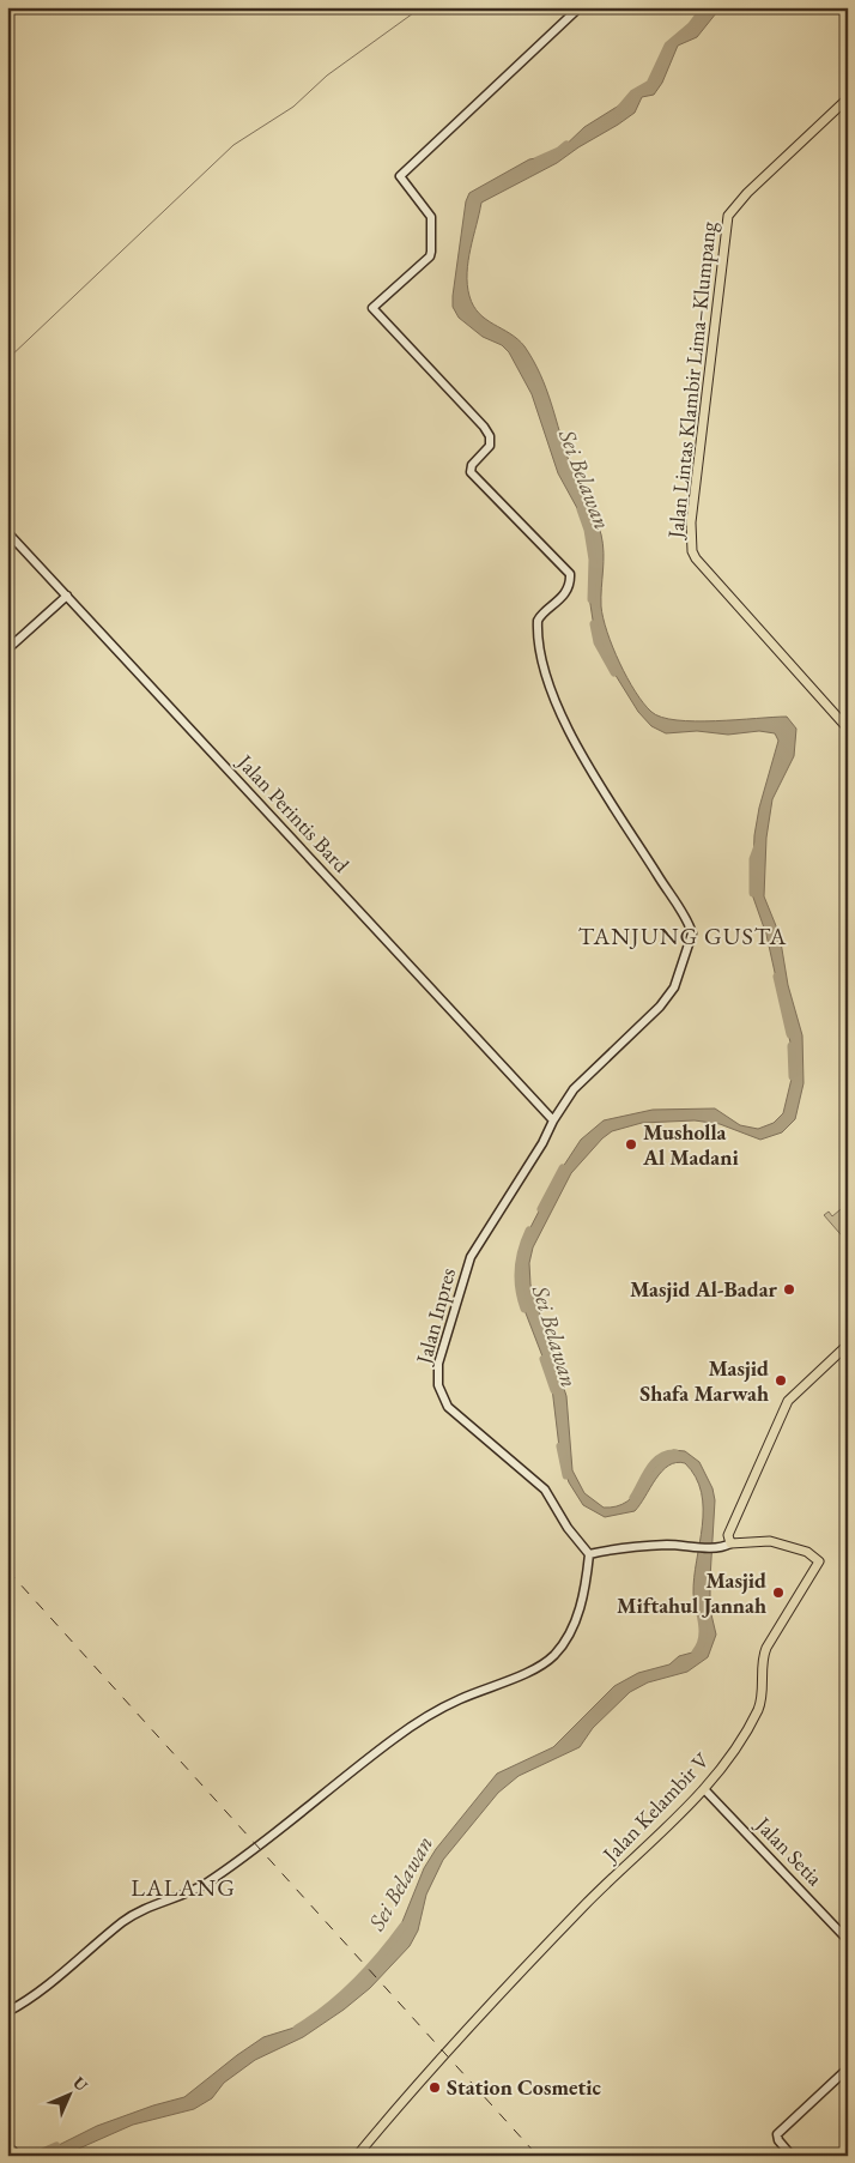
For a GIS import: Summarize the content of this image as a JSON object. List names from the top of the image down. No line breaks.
{"streets":{"main road":["Jalan Lintas Klambir Lima–Klumpang","Jalan Kelambir V"],"street":["Jalan Perintis Bard","Jalan Inpres","Jalan Setia"]},"crossings":[["Jalan Perintis Bard","Jalan Inpres"],["Jalan Kelambir V","Jalan Setia"]],"districts":["TANJUNG GUSTA","LALANG"],"water":["Sei Belawan"],"places":["Musholla Al Madani","Masjid Al-Badar","Masjid Shafa Marwah","Masjid Miftahul Jannah","Station Cosmetic"],"north":"top right"}
